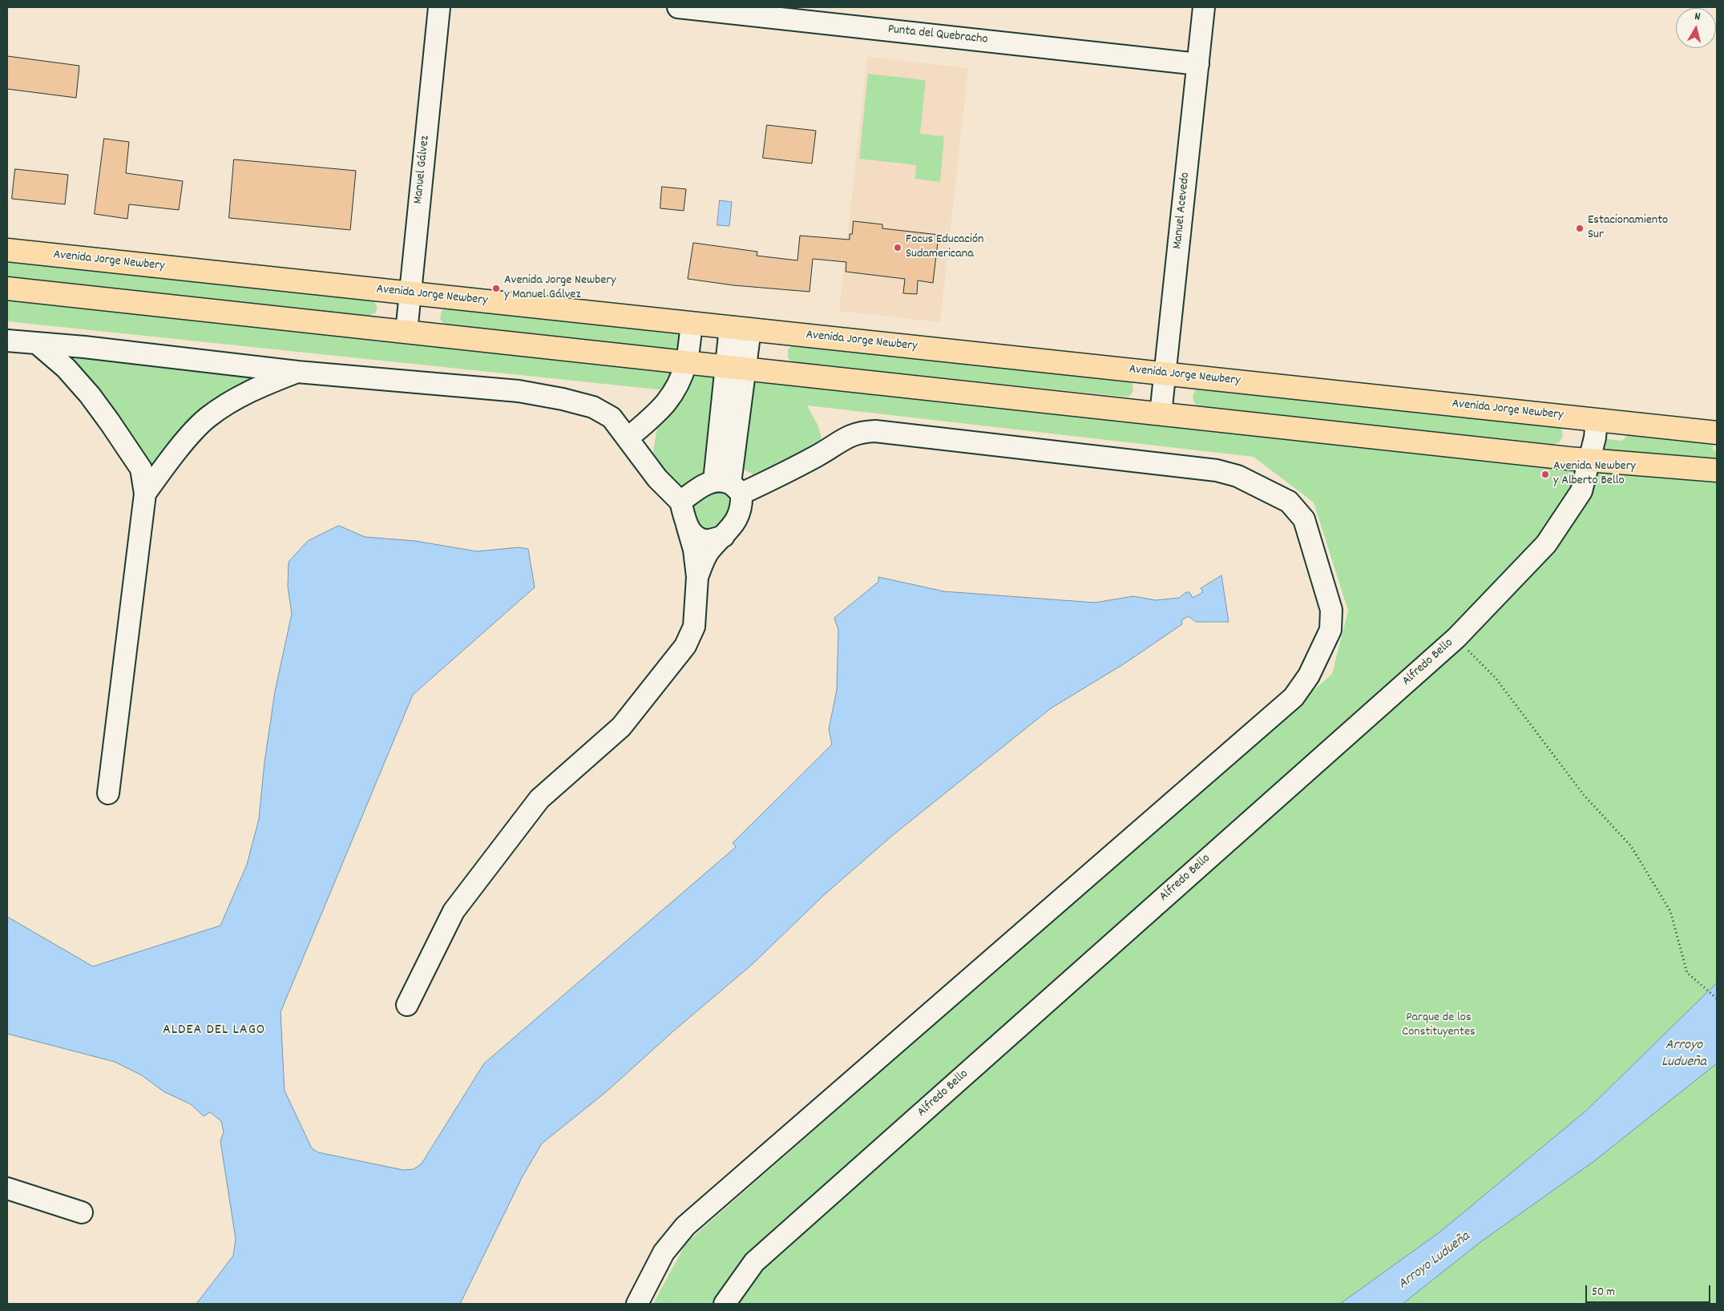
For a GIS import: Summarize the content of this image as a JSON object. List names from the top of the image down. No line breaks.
{"streets":{"main road":["Avenida Jorge Newbery"],"street":["Punta del Quebracho","Manuel Gálvez","Manuel Acevedo","Alfredo Bello"]},"crossings":[["Punta del Quebracho","Manuel Acevedo"],["Manuel Gálvez","Avenida Jorge Newbery"],["Manuel Acevedo","Avenida Jorge Newbery"],["Avenida Jorge Newbery","Alfredo Bello"]],"districts":["ALDEA DEL LAGO"],"water":["Arroyo Ludueña"],"parks":["Parque de los Constituyentes"],"places":["Estacionamiento Sur","Focus Educación Sudamericana","Avenida Jorge Newbery y Manuel Gálvez","Avenida Newbery y Alberto Bello"],"scale_bar":"50 m","north":"top"}
